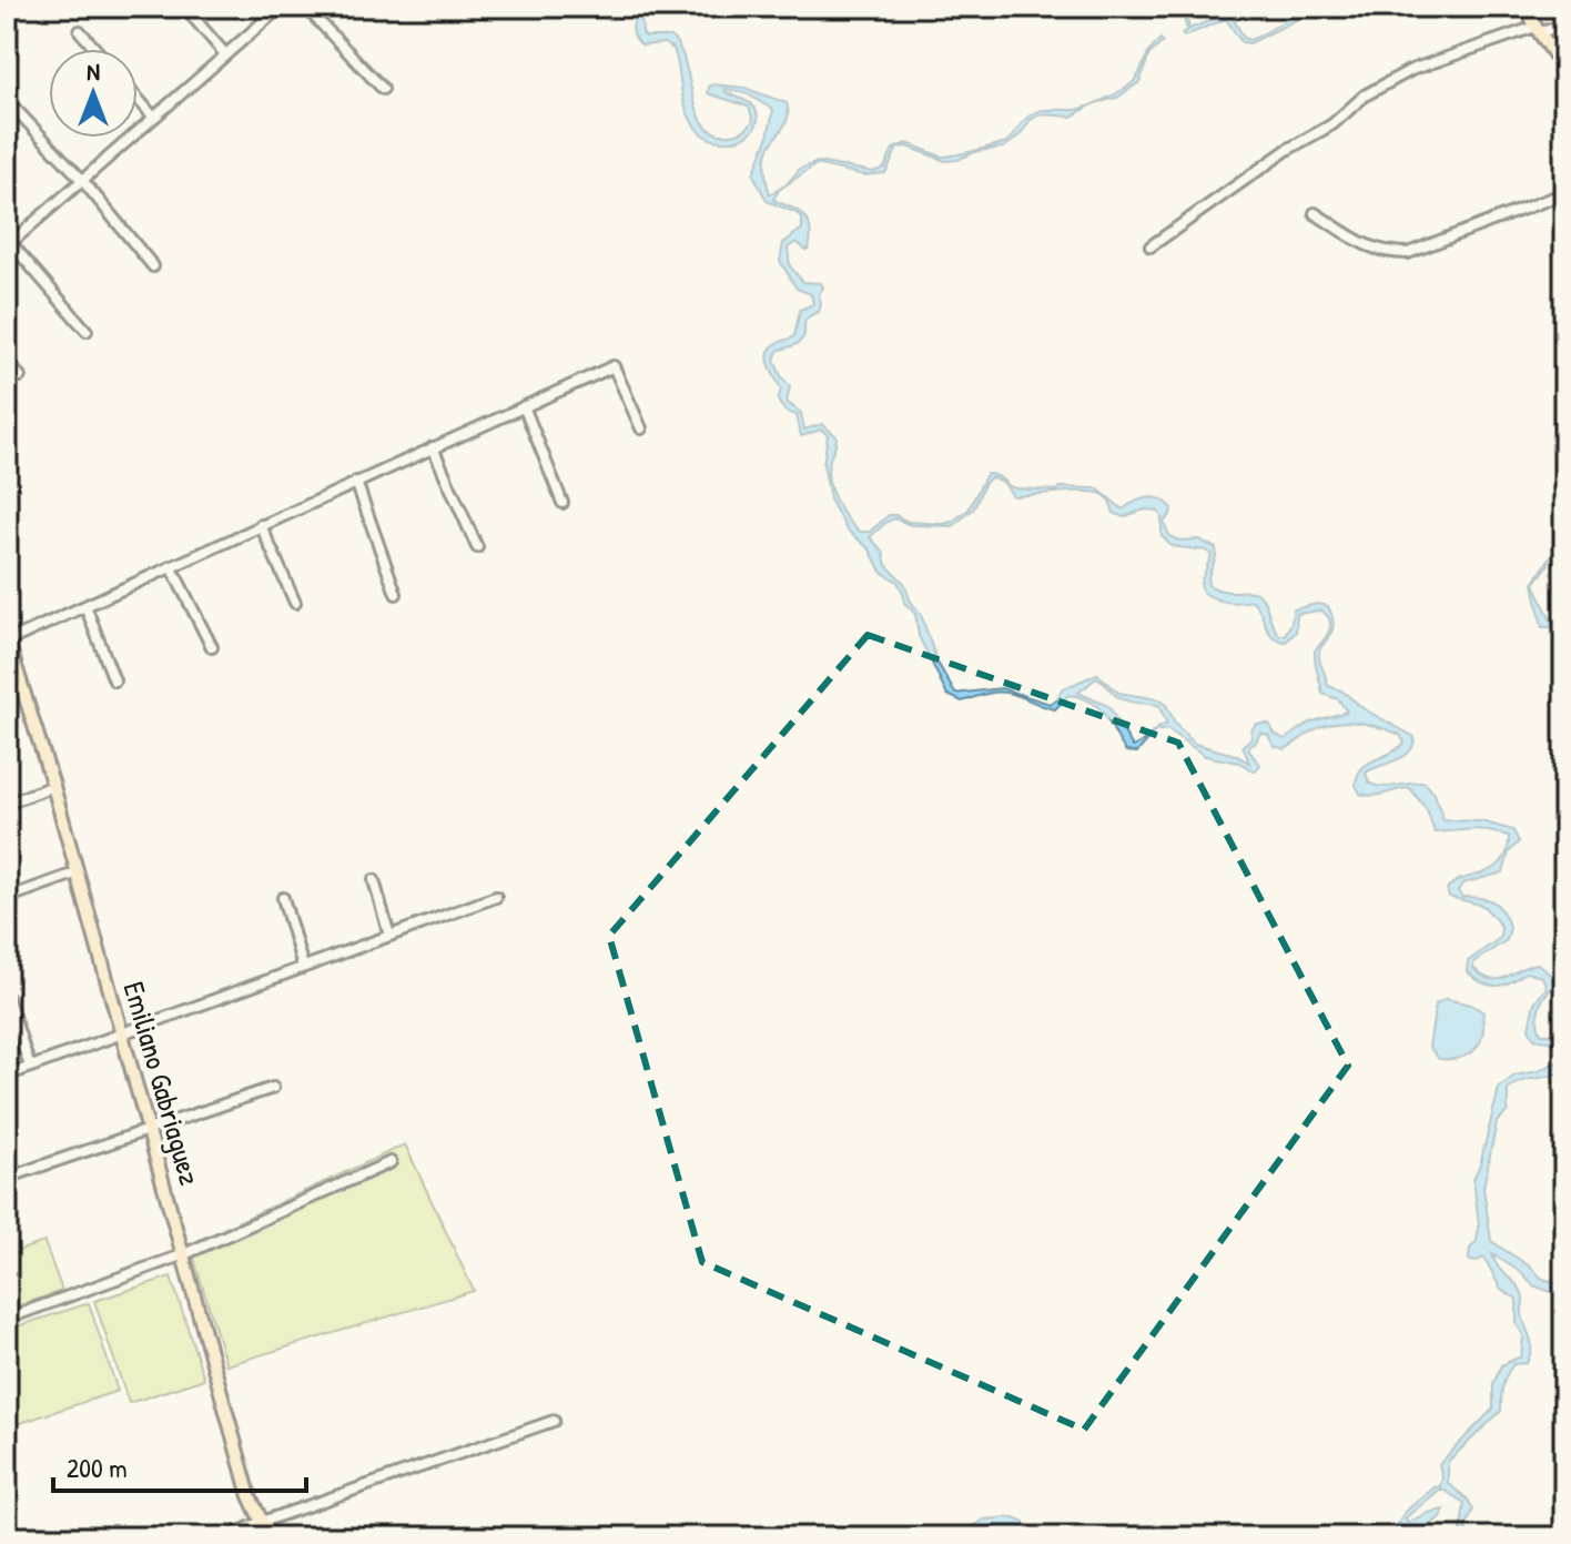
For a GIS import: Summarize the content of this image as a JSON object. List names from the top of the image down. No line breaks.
{"streets":{"main road":["Emiliano Gabriaguez"]},"scale_bar":"200 m","north":"top"}
